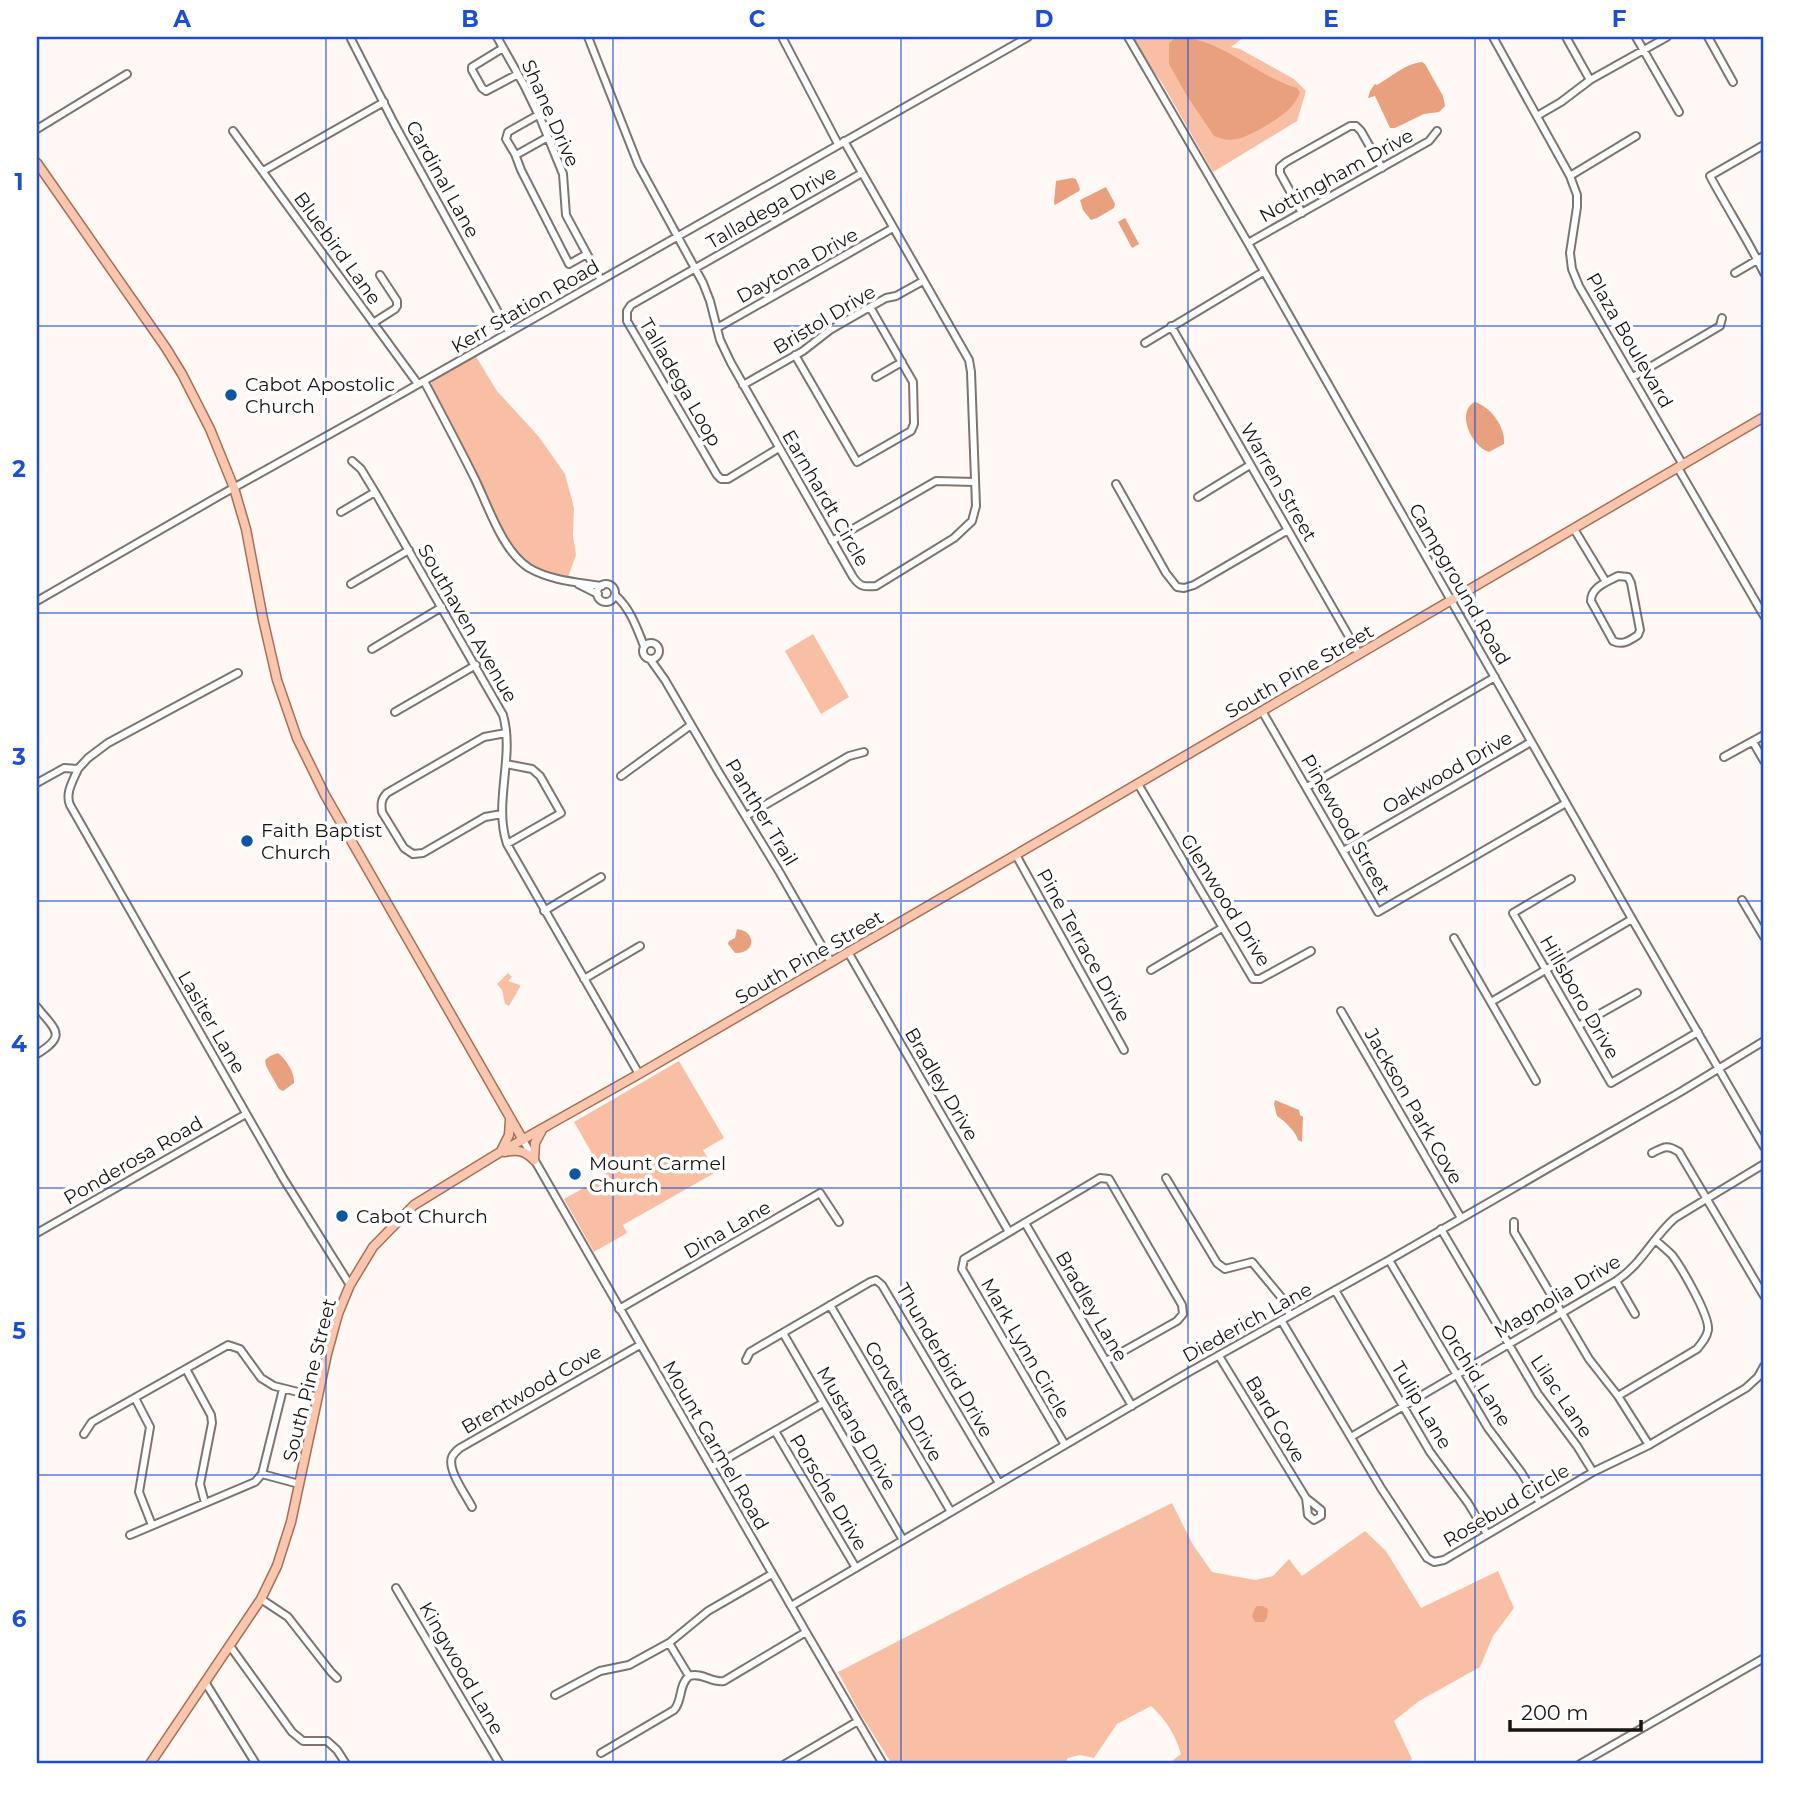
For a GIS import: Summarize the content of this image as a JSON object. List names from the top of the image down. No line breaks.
{"streets":{"main road":["South Pine Street"],"street":["Shane Drive","Nottingham Drive","Cardinal Lane","Talladega Drive","Bluebird Lane","Daytona Drive","Kerr Station Road","Bristol Drive","Plaza Boulevard","Talladega Loop","Warren Street","Earnhardt Circle","Campground Road","Southaven Avenue","Oakwood Drive","Panther Trail","Pinewood Street","Glenwood Drive","Pine Terrace Drive","Hillsboro Drive","Lasiter Lane","Bradley Drive","Jackson Park Cove","Ponderosa Road","Dina Lane","Magnolia Drive","Bradley Lane","Diederich Lane","Mark Lynn Circle","Thunderbird Drive","Orchid Lane","Brentwood Cove","Lilac Lane","Corvette Drive","Tulip Lane","Bard Cove","Mustang Drive","Mount Carmel Road","Porsche Drive","Rosebud Circle","Kingwood Lane"]},"crossings":[["Shane Drive","Kerr Station Road"],["Nottingham Drive","Campground Road"],["Cardinal Lane","Kerr Station Road"],["Talladega Drive","Talladega Loop"],["Talladega Drive","Earnhardt Circle"],["Bluebird Lane","Kerr Station Road"],["Daytona Drive","Earnhardt Circle"],["Kerr Station Road","Earnhardt Circle"],["Bristol Drive","Earnhardt Circle"],["Plaza Boulevard","South Pine Street"],["Talladega Loop","Earnhardt Circle"],["Warren Street","South Pine Street"],["Campground Road","South Pine Street"],["Campground Road","Oakwood Drive"],["Campground Road","Pinewood Street"],["Campground Road","Hillsboro Drive"],["Campground Road","Diederich Lane"],["Southaven Avenue","South Pine Street"],["South Pine Street","Panther Trail"],["South Pine Street","Pinewood Street"],["South Pine Street","Glenwood Drive"],["South Pine Street","Pine Terrace Drive"],["South Pine Street","Lasiter Lane"],["South Pine Street","Bradley Drive"],["South Pine Street","Mount Carmel Road"],["Oakwood Drive","Pinewood Street"],["Lasiter Lane","Ponderosa Road"],["Bradley Drive","Mark Lynn Circle"],["Jackson Park Cove","Diederich Lane"],["Dina Lane","Mount Carmel Road"],["Magnolia Drive","Orchid Lane"],["Magnolia Drive","Lilac Lane"],["Magnolia Drive","Tulip Lane"],["Magnolia Drive","Rosebud Circle"],["Bradley Lane","Diederich Lane"],["Bradley Lane","Mark Lynn Circle"],["Diederich Lane","Mark Lynn Circle"],["Diederich Lane","Thunderbird Drive"],["Diederich Lane","Orchid Lane"],["Diederich Lane","Lilac Lane"],["Diederich Lane","Corvette Drive"],["Diederich Lane","Tulip Lane"],["Diederich Lane","Bard Cove"],["Diederich Lane","Mustang Drive"],["Diederich Lane","Mount Carmel Road"],["Diederich Lane","Porsche Drive"],["Diederich Lane","Rosebud Circle"],["Thunderbird Drive","Corvette Drive"],["Thunderbird Drive","Mustang Drive"],["Orchid Lane","Rosebud Circle"],["Brentwood Cove","Mount Carmel Road"],["Lilac Lane","Rosebud Circle"],["Tulip Lane","Rosebud Circle"]],"places":["Cabot Apostolic Church","Faith Baptist Church","Mount Carmel Church","Cabot Church"],"scale_bar":"200 m","grid":{"columns":["A","B","C","D","E","F"],"rows":["1","2","3","4","5","6"]}}
